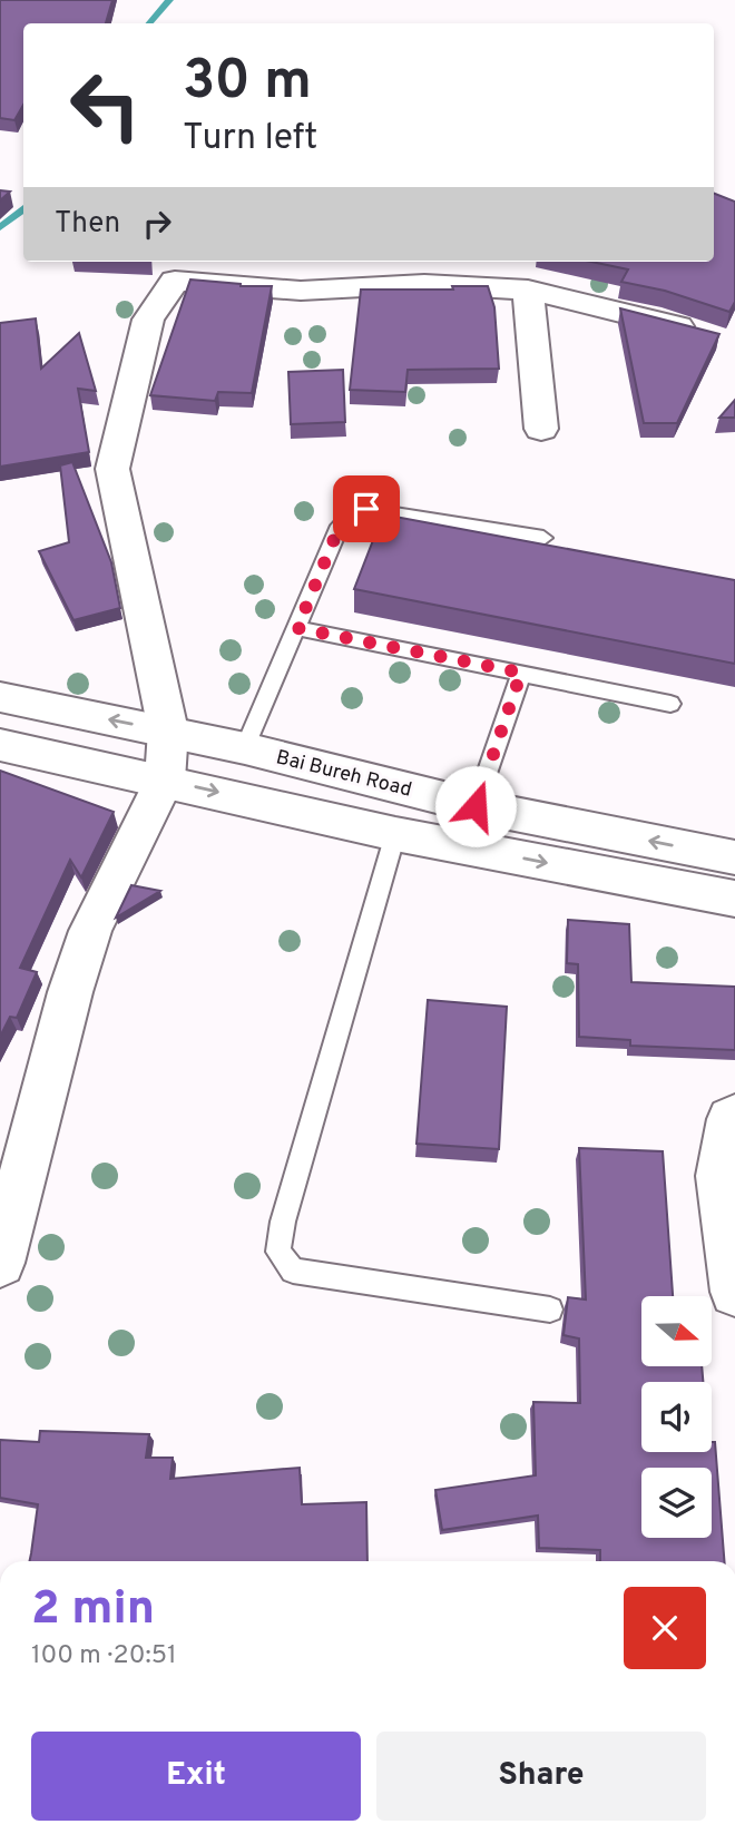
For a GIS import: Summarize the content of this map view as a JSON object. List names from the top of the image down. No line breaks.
{"streets":{"main road":["Bai Bureh Road"]},"north":"right","page":{"turn":["30 m","Turn left"],"then":"Then","heading":["2 min","100 m · 20:51"],"buttons":["Exit","Share"]}}
